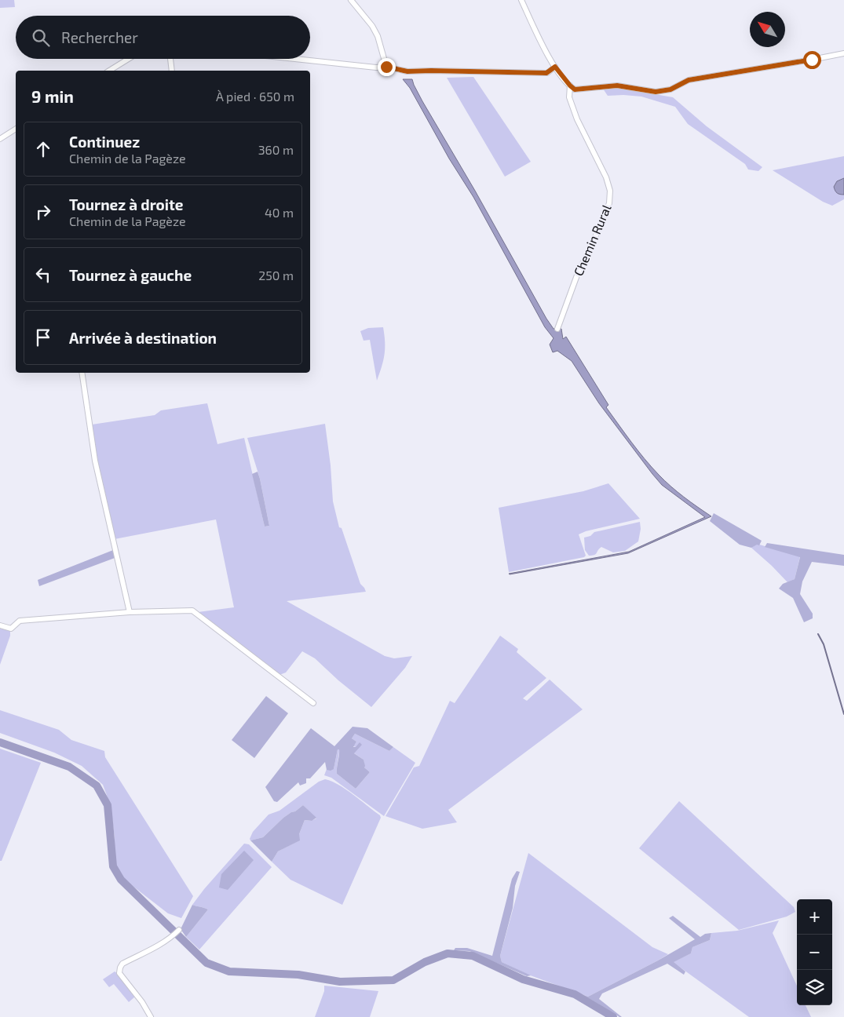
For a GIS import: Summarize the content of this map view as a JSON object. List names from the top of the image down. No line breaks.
{"streets":{"street":["Chemin Rural"]},"north":"top left","page":{"search":"Rechercher","heading":["9 min","À pied · 650 m"],"list":[["Continuez","Chemin de la Pagèze","360 m"],["Tournez à droite","Chemin de la Pagèze","40 m"],["Tournez à gauche","250 m"],"Arrivée à destination"],"map_buttons":["+","−"]}}
